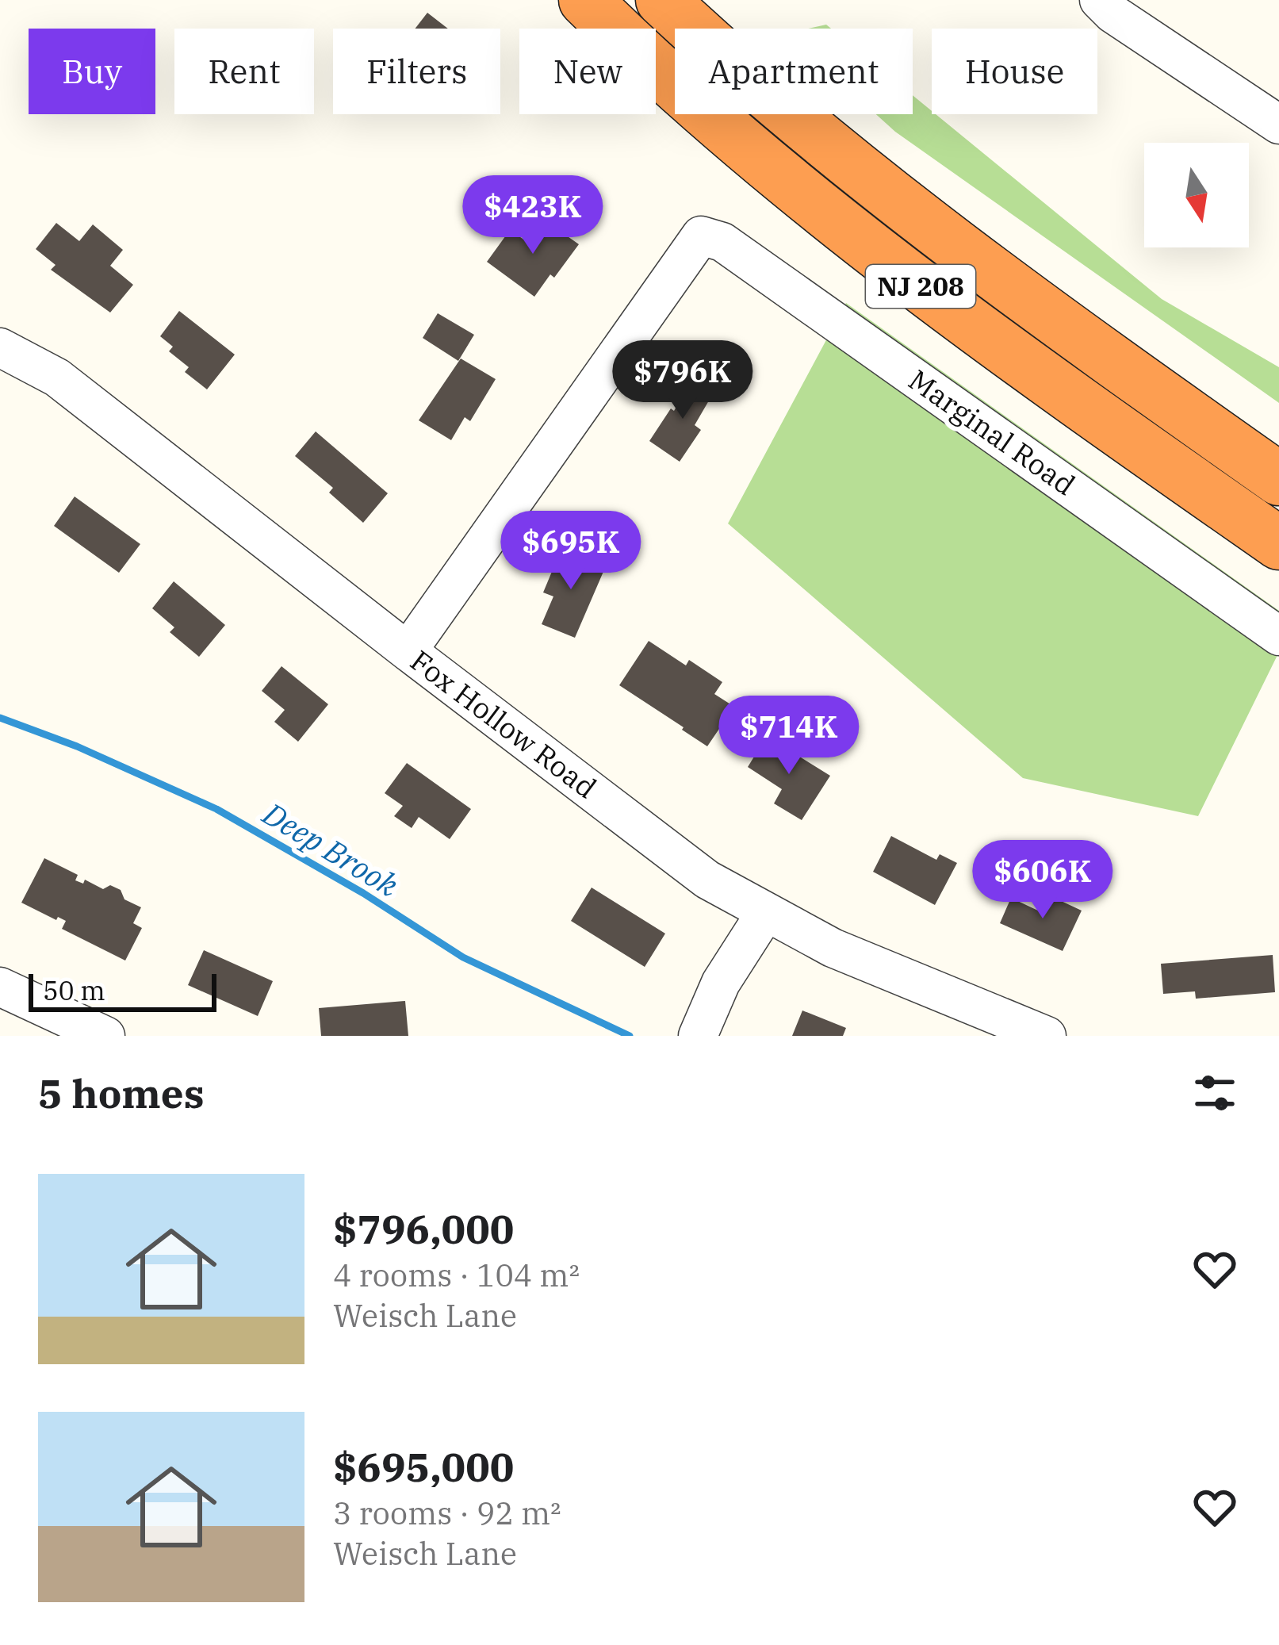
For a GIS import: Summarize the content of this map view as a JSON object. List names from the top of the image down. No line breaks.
{"streets":{"highway":["NJ 208"],"street":["Marginal Road","Fox Hollow Road"]},"crossings":[["Marginal Road","Fox Hollow Road"]],"water":["Deep Brook"],"scale_bar":"50 m","north":"bottom","page":{"chip":["Buy","Rent","Filters","New","Apartment","House"],"price":["$423K","$796K","$695K","$714K","$606K"],"scale":"50 m","heading":"5 homes","list":[{"name":"$796,000","note":"4 rooms · 104 m² · Weisch Lane"},{"name":"$695,000","note":"3 rooms · 92 m² · Weisch Lane"}]}}
